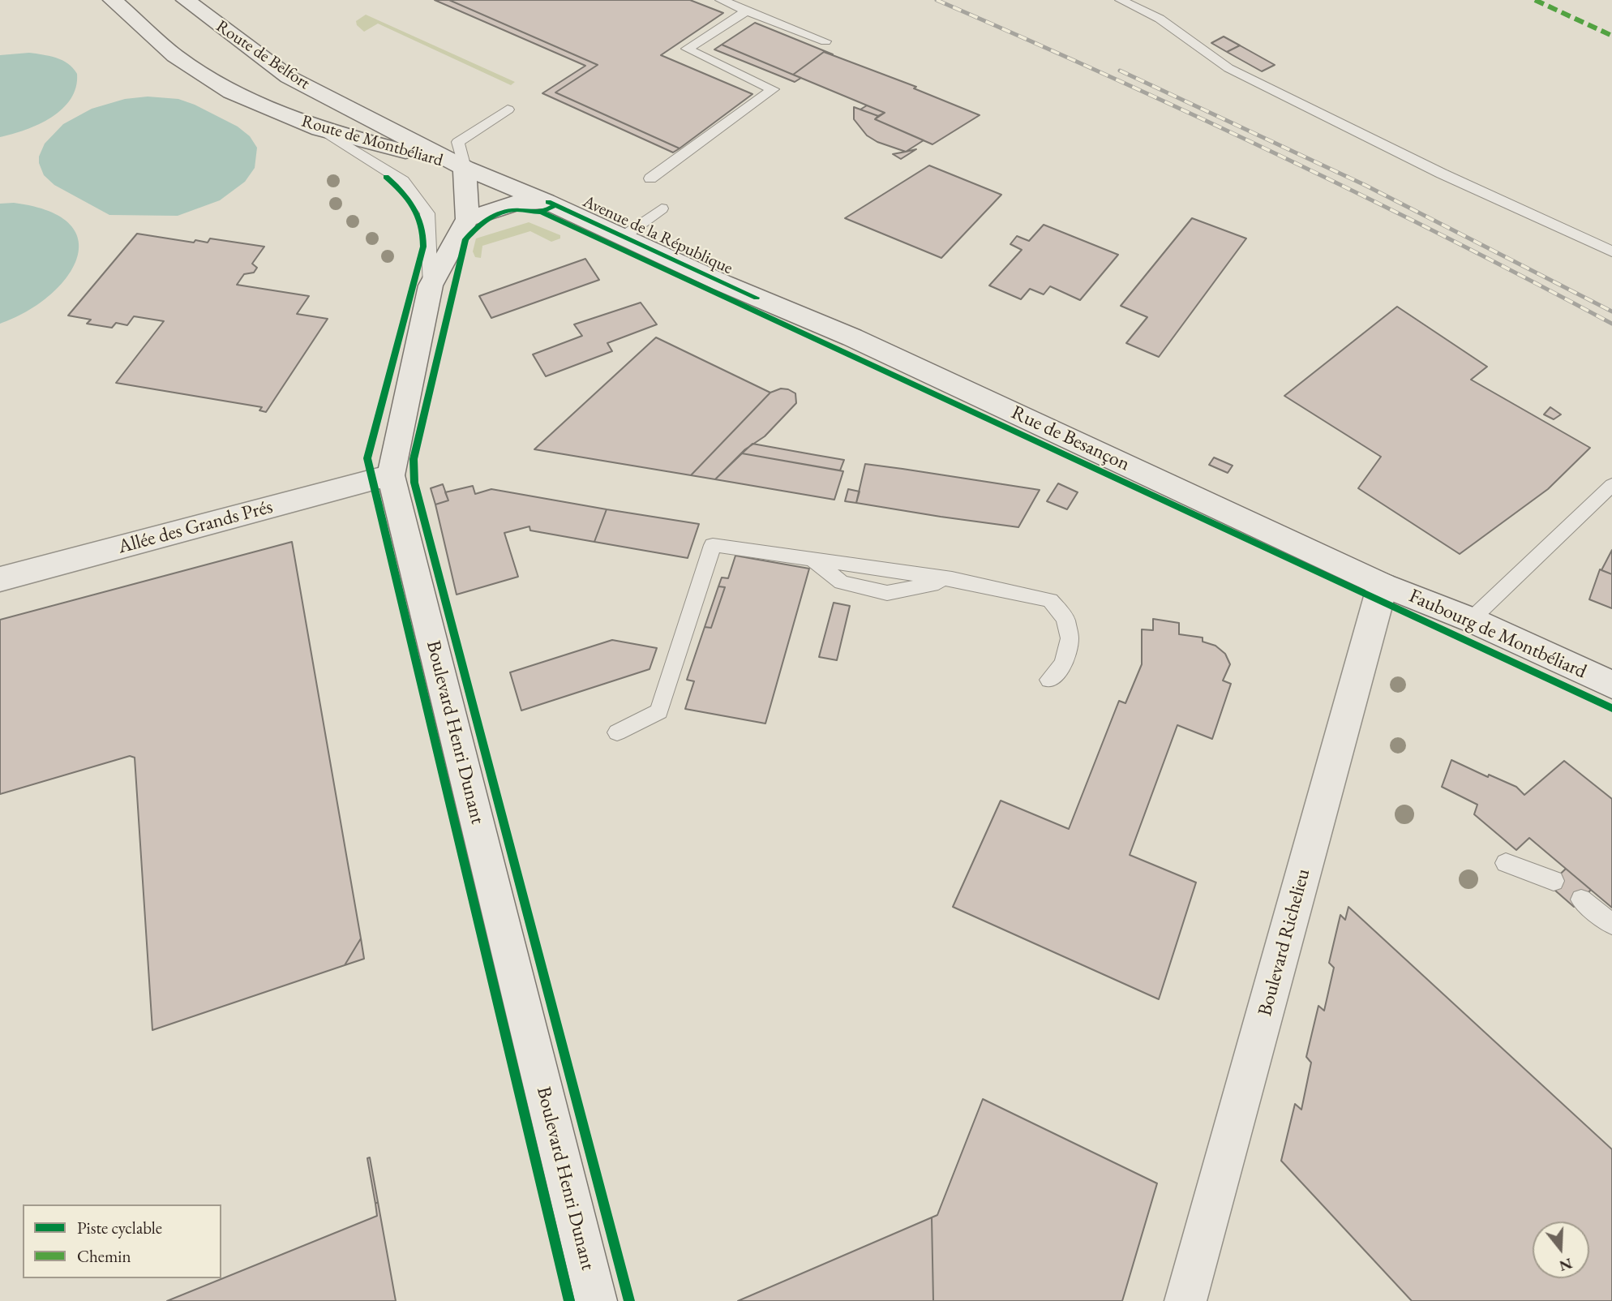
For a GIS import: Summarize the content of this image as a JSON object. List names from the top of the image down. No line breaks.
{"streets":{"main road":["Route de Belfort","Route de Montbéliard","Avenue de la République","Rue de Besançon","Allée des Grands Prés","Faubourg de Montbéliard","Boulevard Henri Dunant","Boulevard Richelieu"]},"crossings":[["Route de Belfort","Route de Montbéliard"],["Route de Belfort","Avenue de la République"],["Route de Montbéliard","Avenue de la République"],["Avenue de la République","Rue de Besançon"],["Rue de Besançon","Faubourg de Montbéliard"],["Rue de Besançon","Boulevard Richelieu"],["Allée des Grands Prés","Boulevard Henri Dunant"],["Faubourg de Montbéliard","Boulevard Richelieu"]],"legend":["Piste cyclable","Chemin"],"north":"bottom"}
